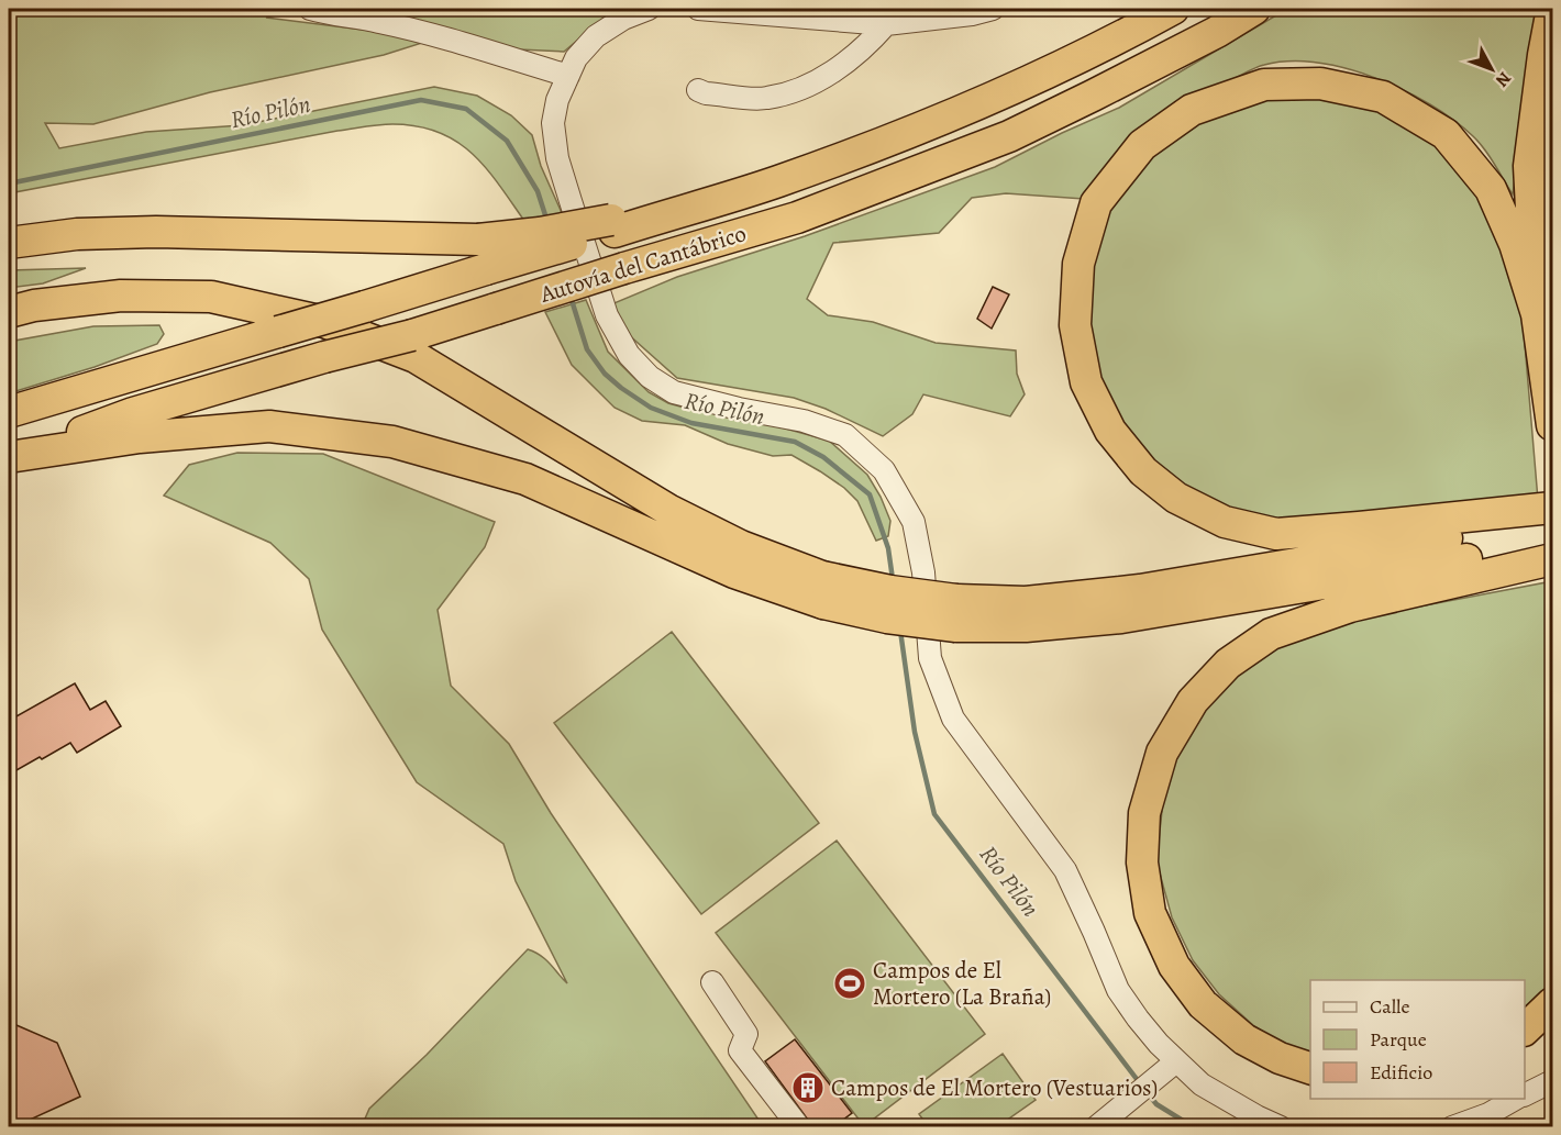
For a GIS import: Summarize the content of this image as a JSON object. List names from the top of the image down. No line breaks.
{"streets":{"highway":["Autovía del Cantábrico"]},"water":["Río Pilón"],"places":{"sports":["Campos de El Mortero (La Braña)"],"building":["Campos de El Mortero (Vestuarios)"]},"legend":["Calle","Parque","Edificio"],"north":"bottom right"}
